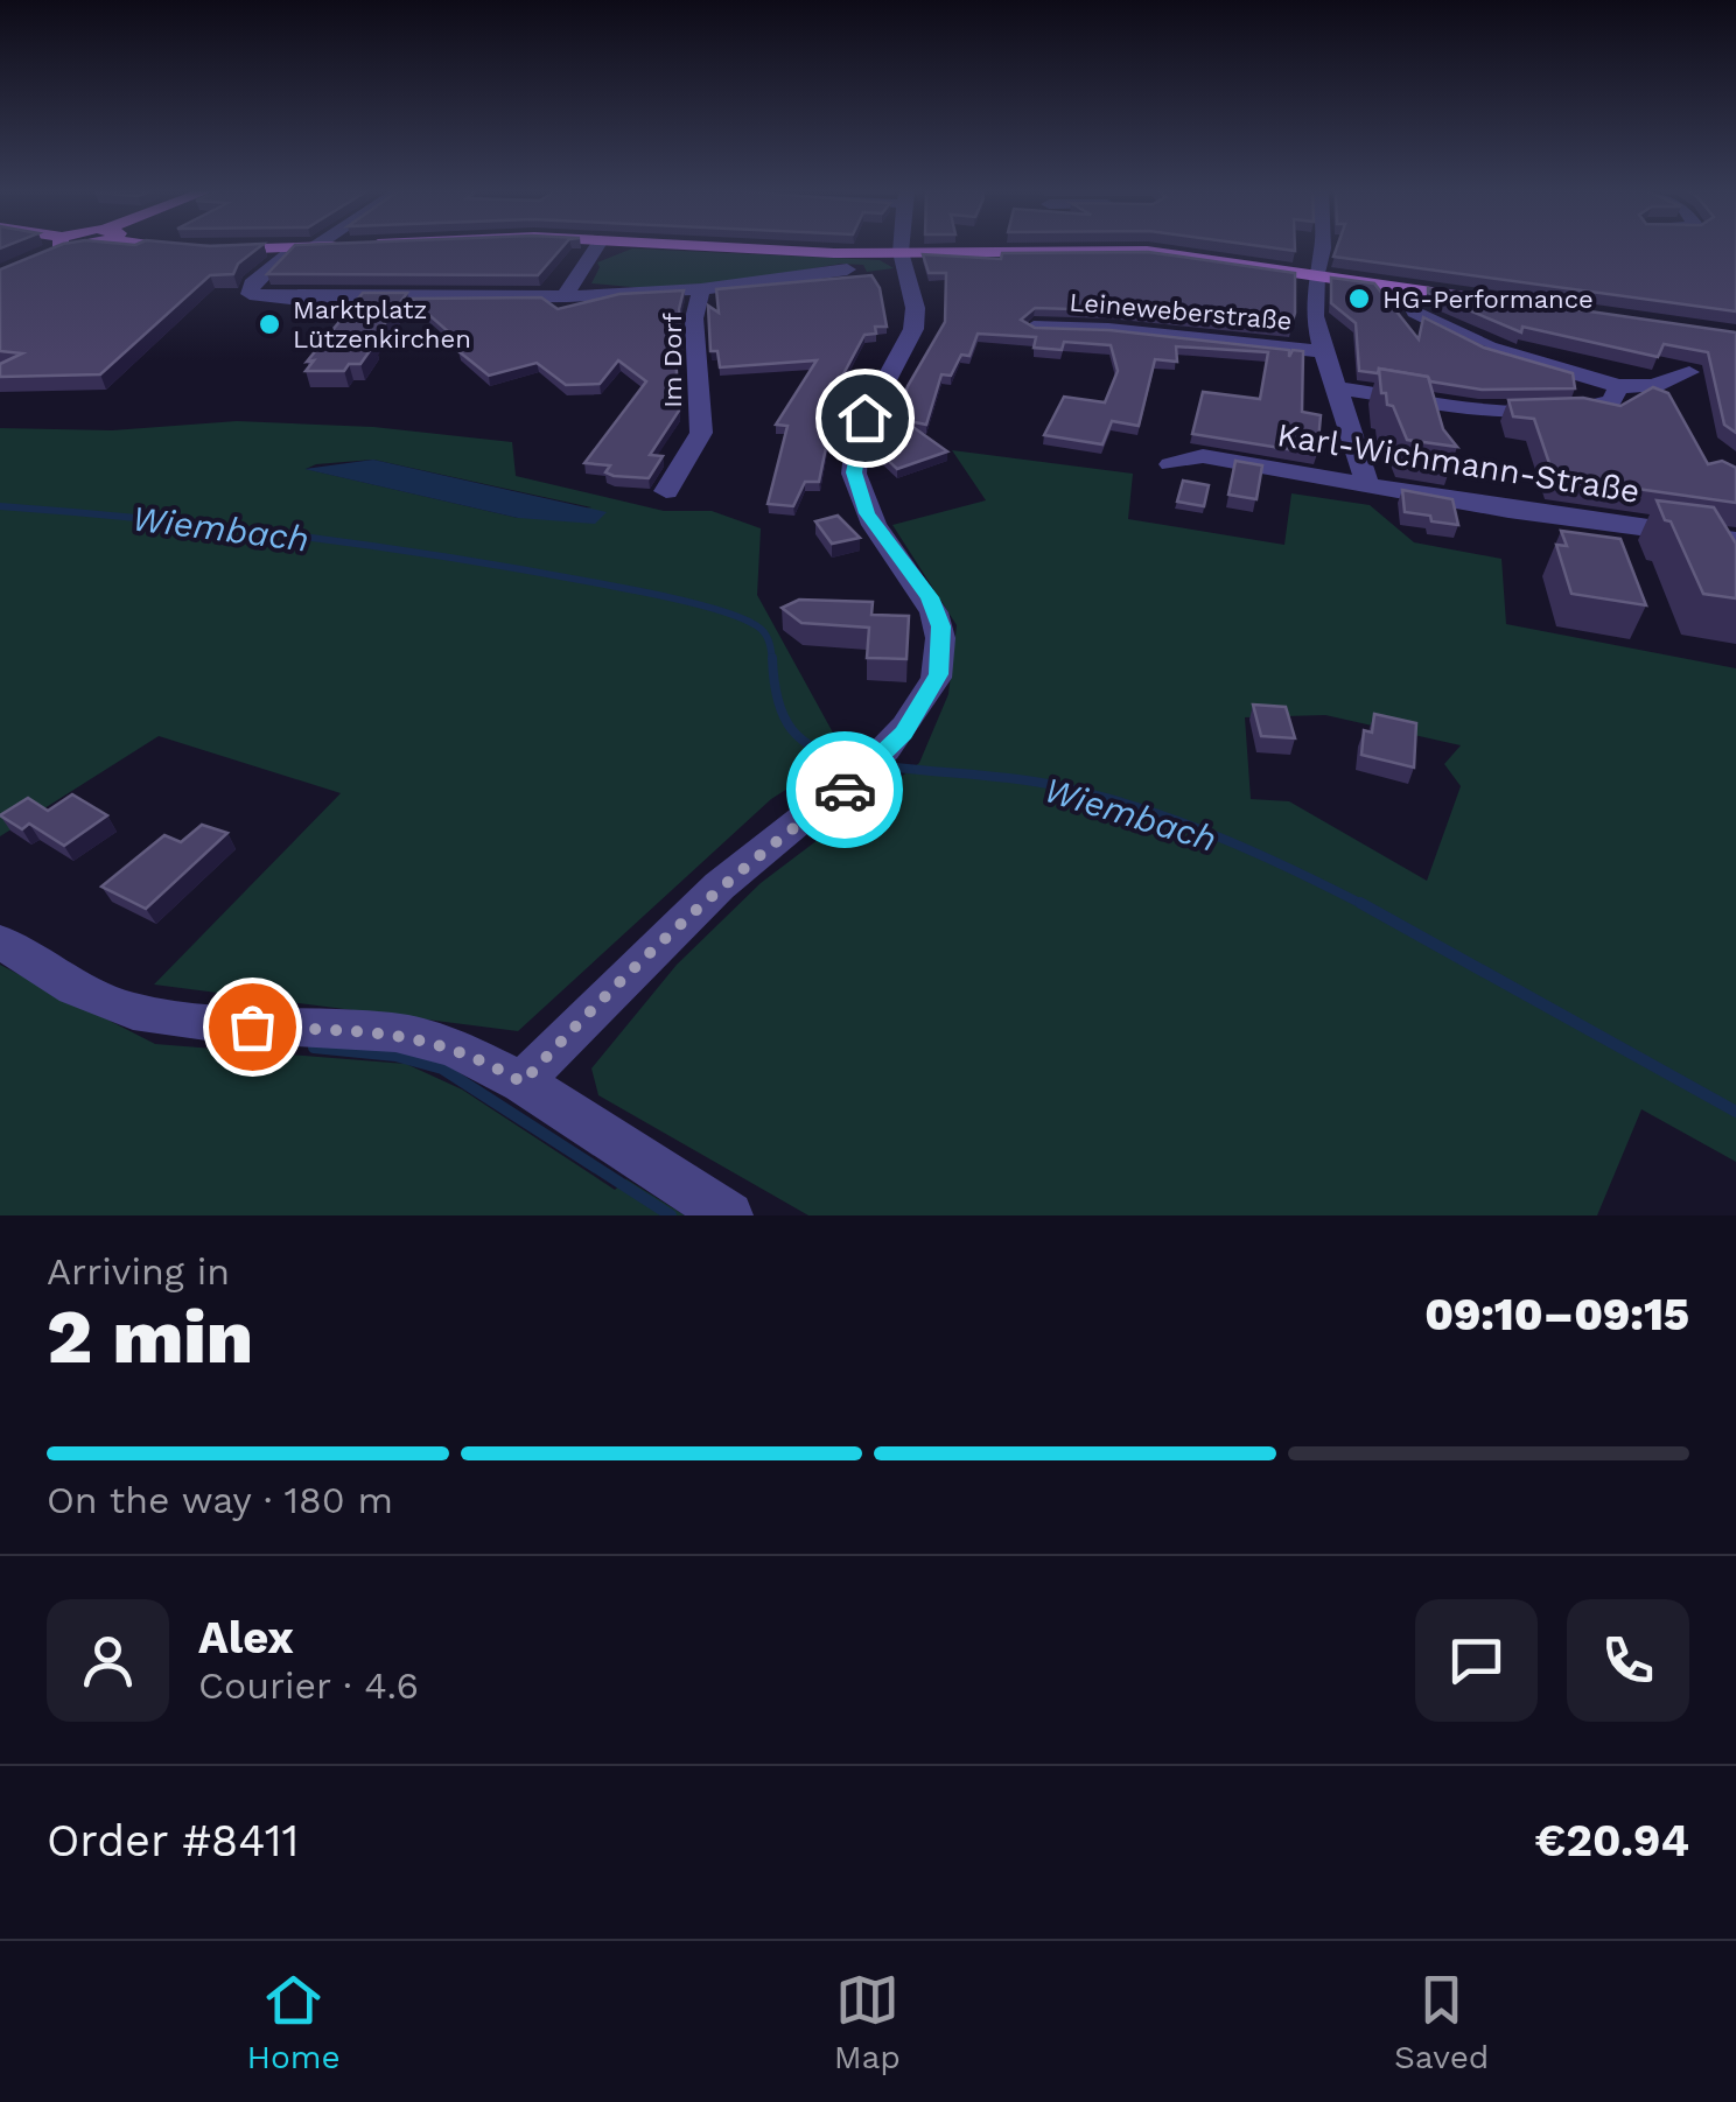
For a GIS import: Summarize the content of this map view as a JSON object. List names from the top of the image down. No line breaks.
{"streets":{"street":["Leineweberstraße","Im Dorf","Karl-Wichmann-Straße"]},"crossings":[["Leineweberstraße","Karl-Wichmann-Straße"]],"water":["Wiembach"],"places":["HG-Performance","Marktplatz Lützenkirchen"],"page":{"heading":["2 min","Arriving in","09:10–09:15"],"panel":["Alex","Courier · 4.6","Order #8411","€20.94"],"bar":"On the way · 180 m","tabs":["Home","Map","Saved"]}}
